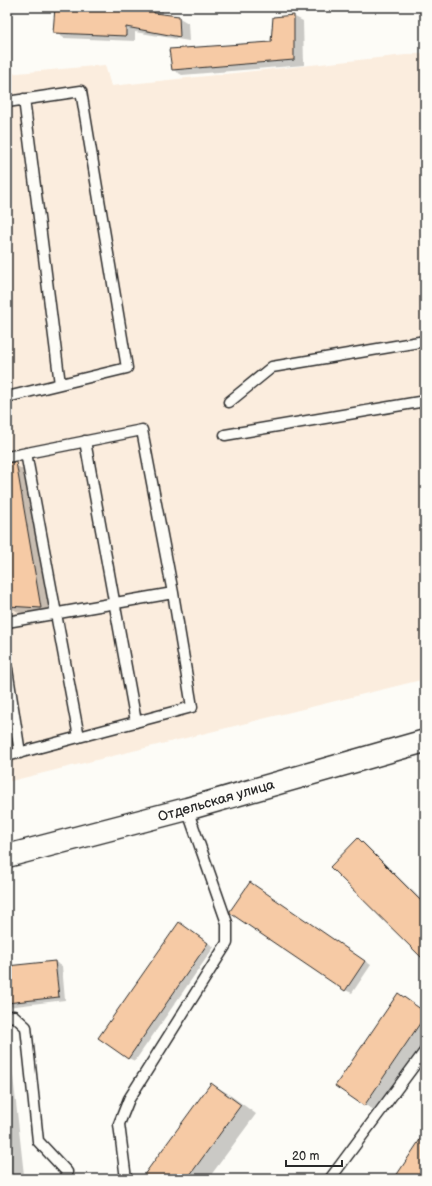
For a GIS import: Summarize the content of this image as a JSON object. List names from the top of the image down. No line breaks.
{"streets":{"street":["Отдельская улица"]},"scale_bar":"20 m"}
